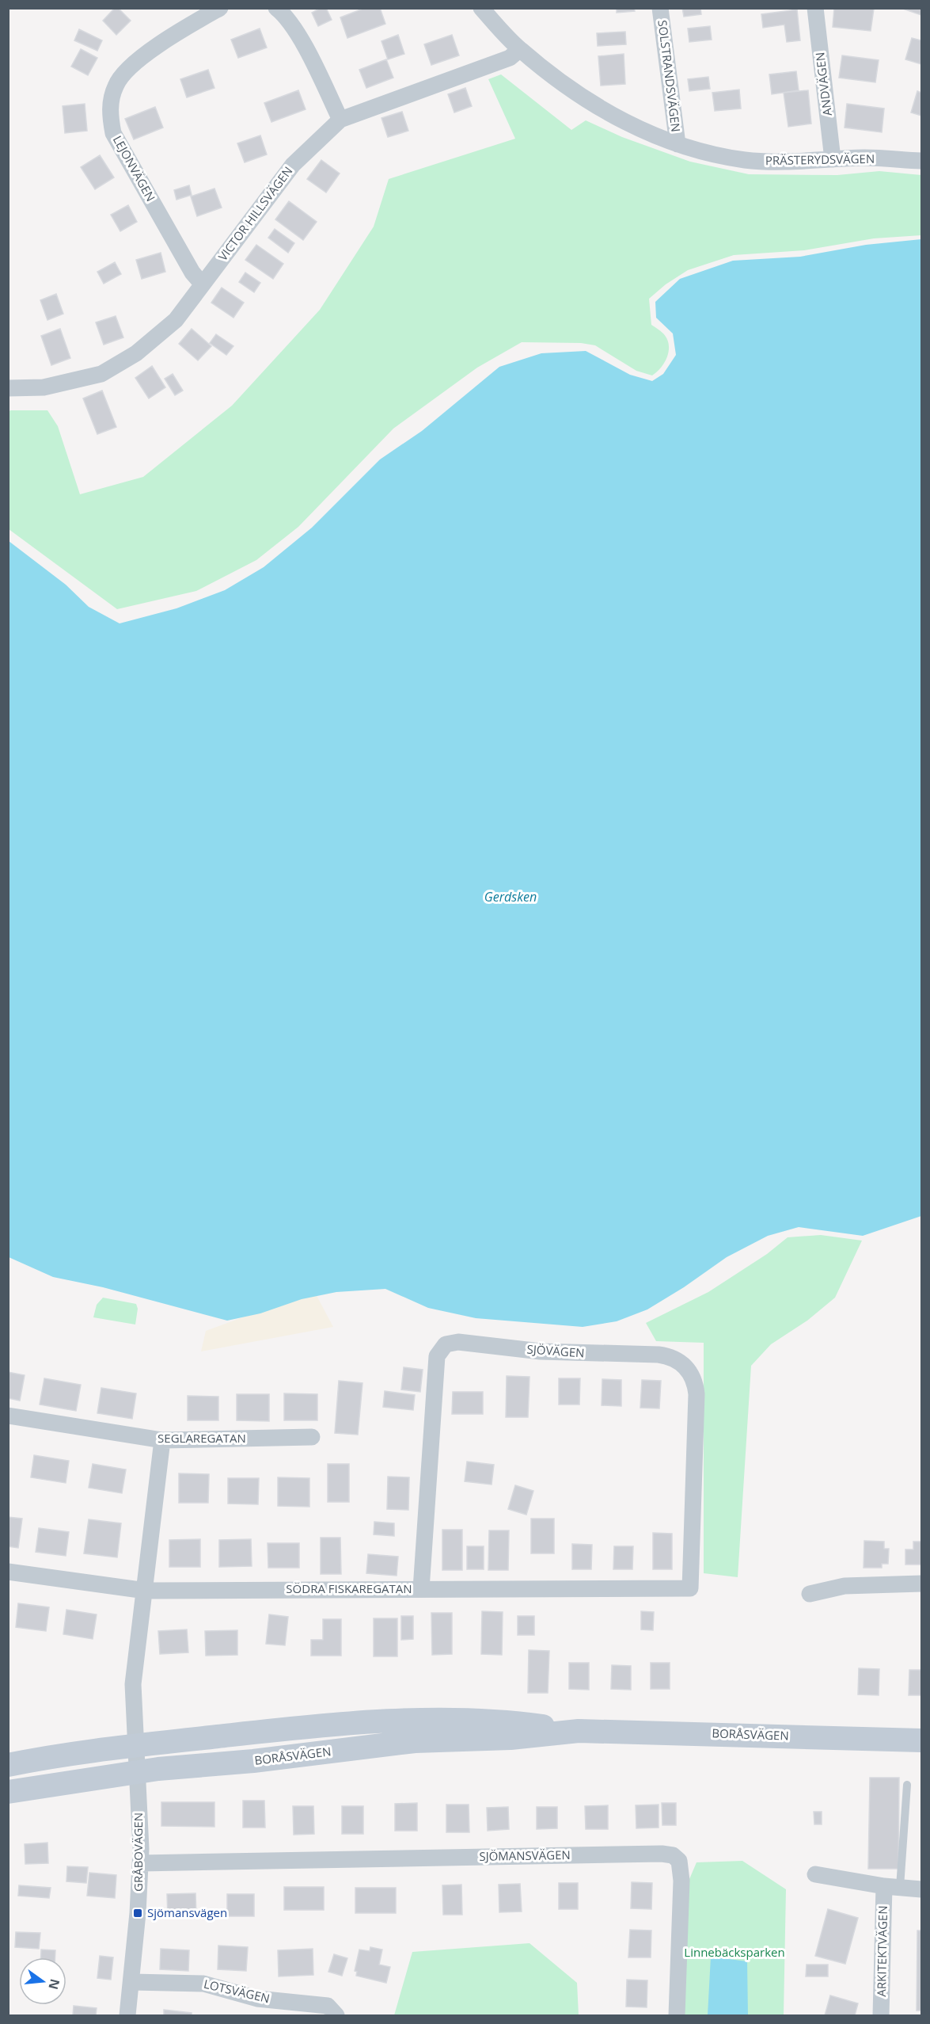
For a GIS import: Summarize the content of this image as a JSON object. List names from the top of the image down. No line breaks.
{"streets":{"main road":["BORÅSVÄGEN"],"street":["SOLSTRANDSVÄGEN","ANDVÄGEN","PRÄSTERYDSVÄGEN","LEJONVÄGEN","VICTOR HILLSVÄGEN","SJÖVÄGEN","SEGLAREGATAN","SÖDRA FISKAREGATAN","GRÅBOVÄGEN","SJÖMANSVÄGEN","ARKITEKTVÄGEN","LOTSVÄGEN"]},"crossings":[["SOLSTRANDSVÄGEN","PRÄSTERYDSVÄGEN"],["ANDVÄGEN","PRÄSTERYDSVÄGEN"],["PRÄSTERYDSVÄGEN","VICTOR HILLSVÄGEN"],["LEJONVÄGEN","VICTOR HILLSVÄGEN"],["SJÖVÄGEN","SÖDRA FISKAREGATAN"],["SEGLAREGATAN","GRÅBOVÄGEN"],["SÖDRA FISKAREGATAN","GRÅBOVÄGEN"],["BORÅSVÄGEN","GRÅBOVÄGEN"],["GRÅBOVÄGEN","SJÖMANSVÄGEN"],["GRÅBOVÄGEN","LOTSVÄGEN"]],"water":["Gerdsken"],"parks":["Linnebäcksparken"],"places":{"transit":["Sjömansvägen"]},"north":"right"}
